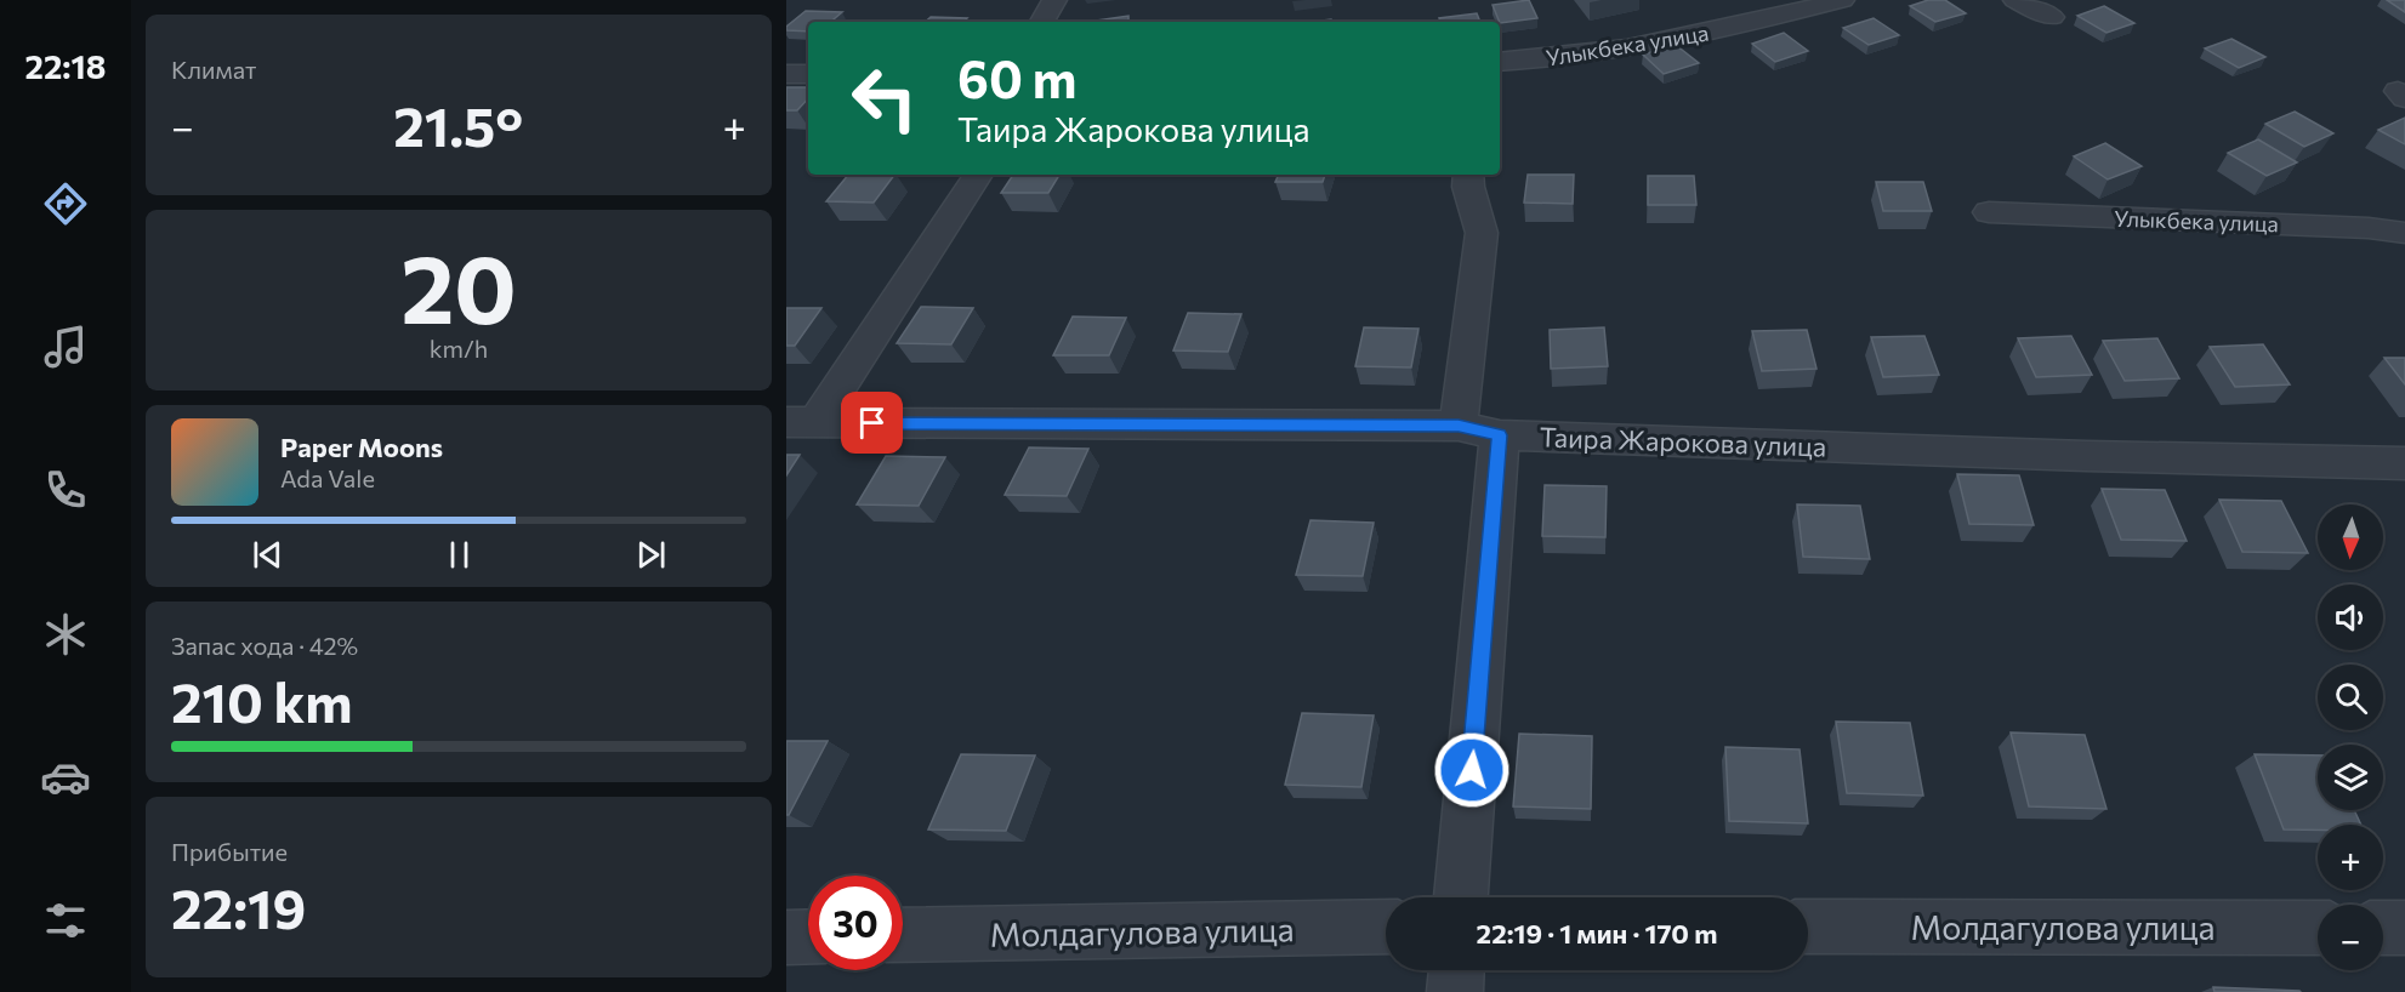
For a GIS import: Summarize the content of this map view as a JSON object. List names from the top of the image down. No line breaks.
{"streets":{"street":["Улыкбека улица","Таира Жарокова улица","Молдагулова улица"]},"north":"bottom","page":{"tabs":"22:18","tile":["Климат",["20","km/h"],["Запас хода · 42%","210 km"],["Прибытие","22:19"]],"turn":["60 m","Таира Жарокова улица"],"heat":["−","21.5°","+"],"song":["Paper Moons","Ada Vale"],"map_buttons":["+","−"],"limit":"30","trip":"22:19 · 1 мин · 170 m"}}
